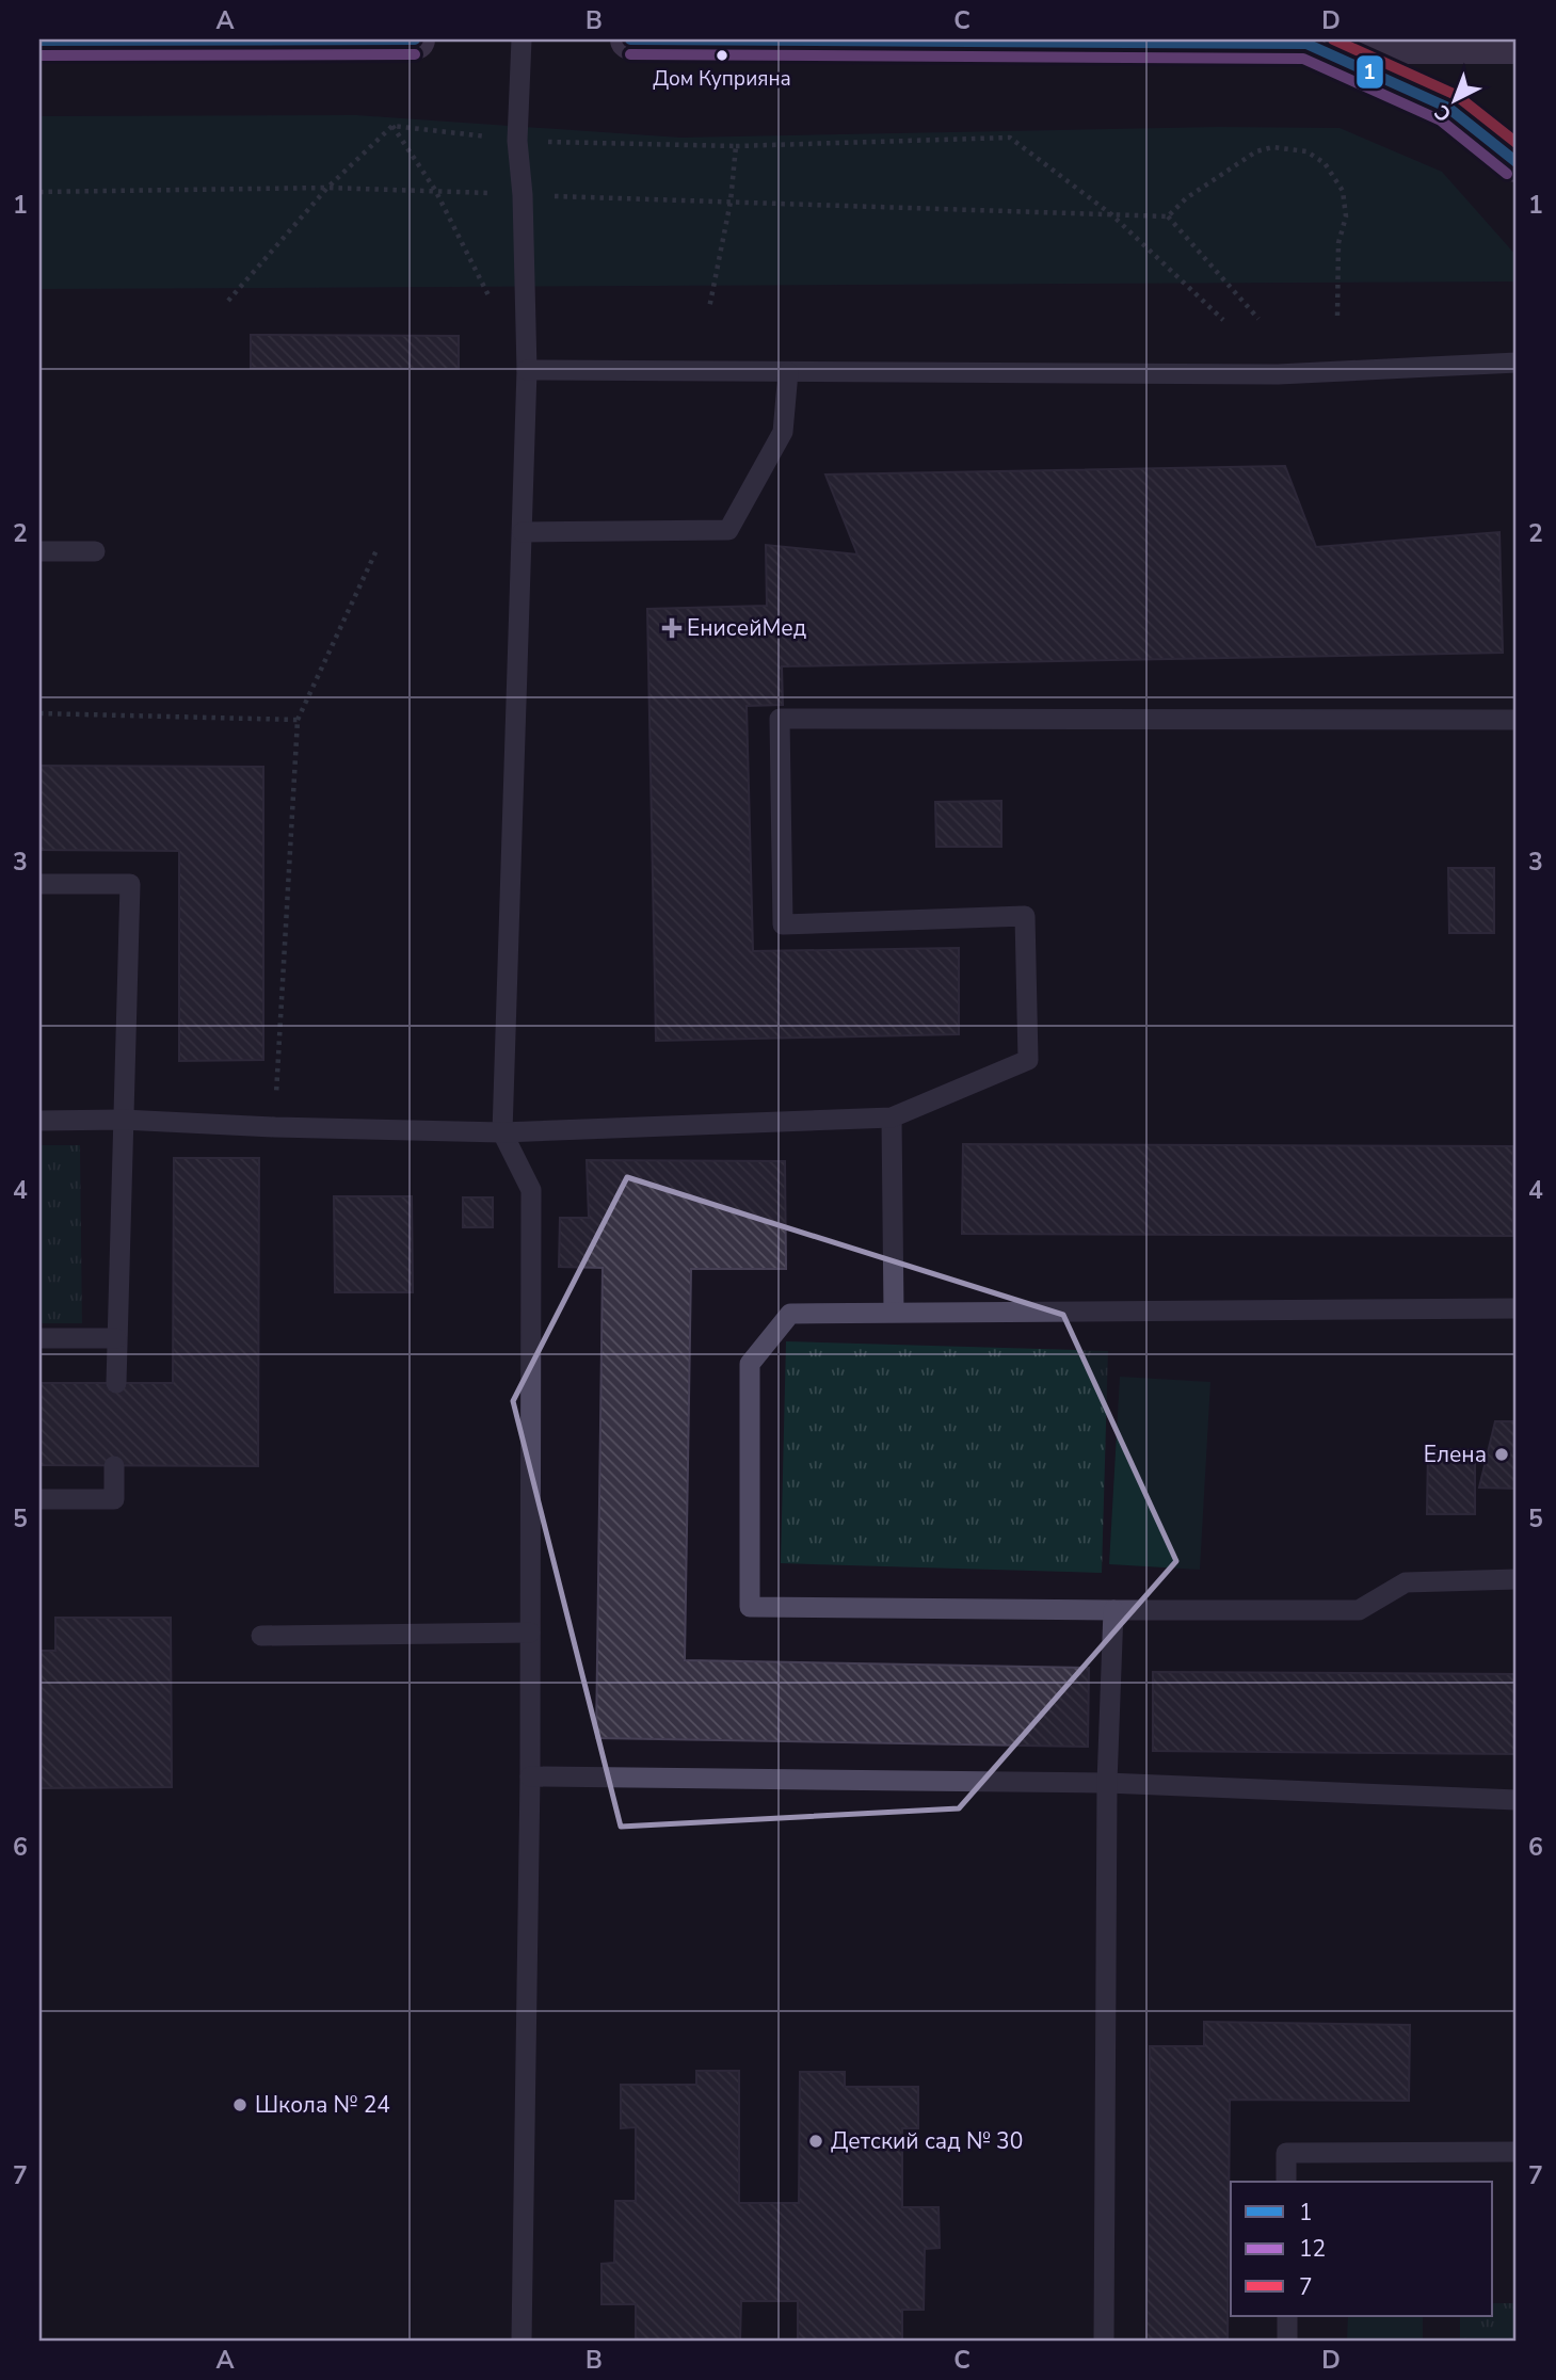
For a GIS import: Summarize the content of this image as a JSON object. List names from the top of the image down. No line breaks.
{"places":{"other":["Дом Куприяна","Елена","Школа № 24","Детский сад № 30"],"health":["ЕнисейМед"]},"lines":["transit line 1","transit line 7","transit line 12"],"legend":["1","12","7"],"north":"bottom left","grid":{"columns":["A","B","C","D"],"rows":["1","2","3","4","5","6","7"]}}
